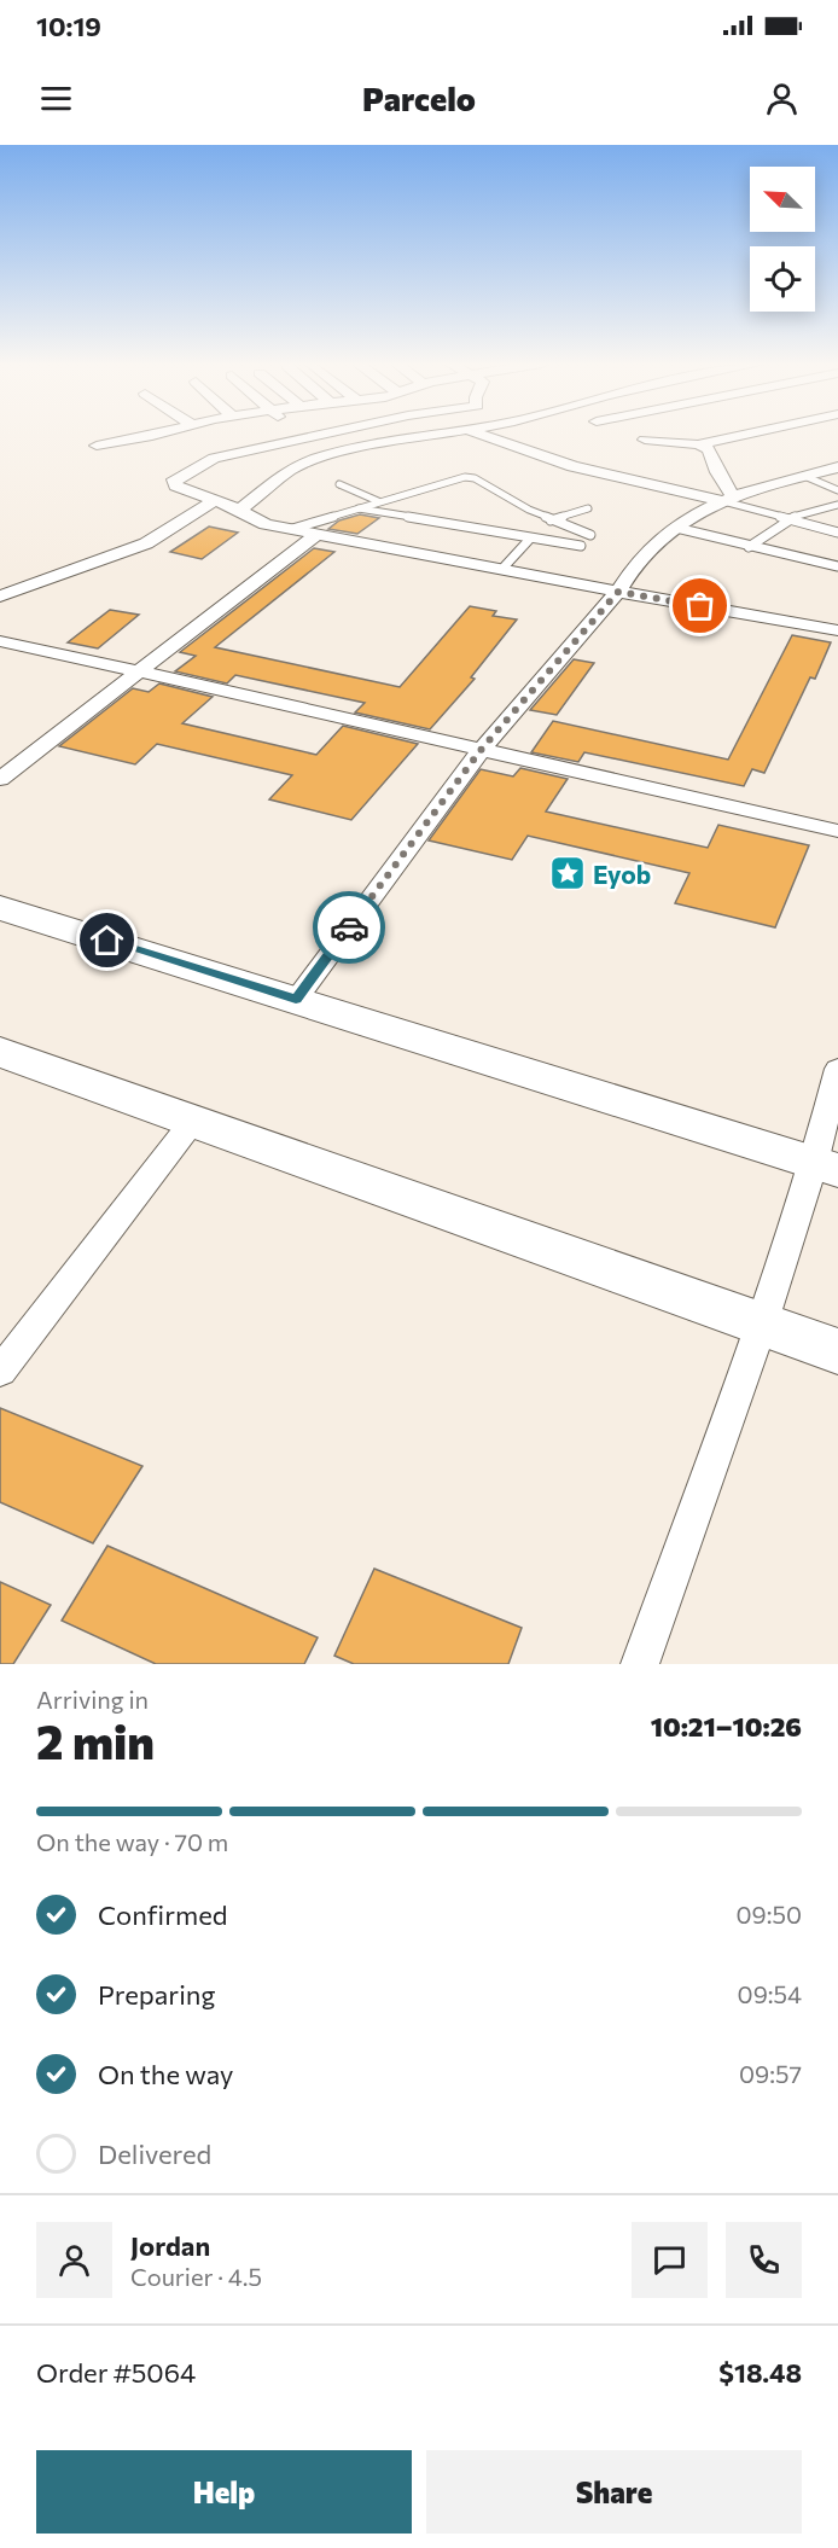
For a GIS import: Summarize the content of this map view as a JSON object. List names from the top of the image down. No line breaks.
{"places":{"place":["Eyob"]},"north":"top left","page":{"status":"10:19","header":"Parcelo","heading":["2 min","Arriving in","10:21–10:26"],"panel":["Jordan","Courier · 4.5","Order #5064","$18.48"],"bar":"On the way · 70 m","list":[["Confirmed","09:50"],["Preparing","09:54"],["On the way","09:57"],"Delivered"],"buttons":["Help","Share"]}}
